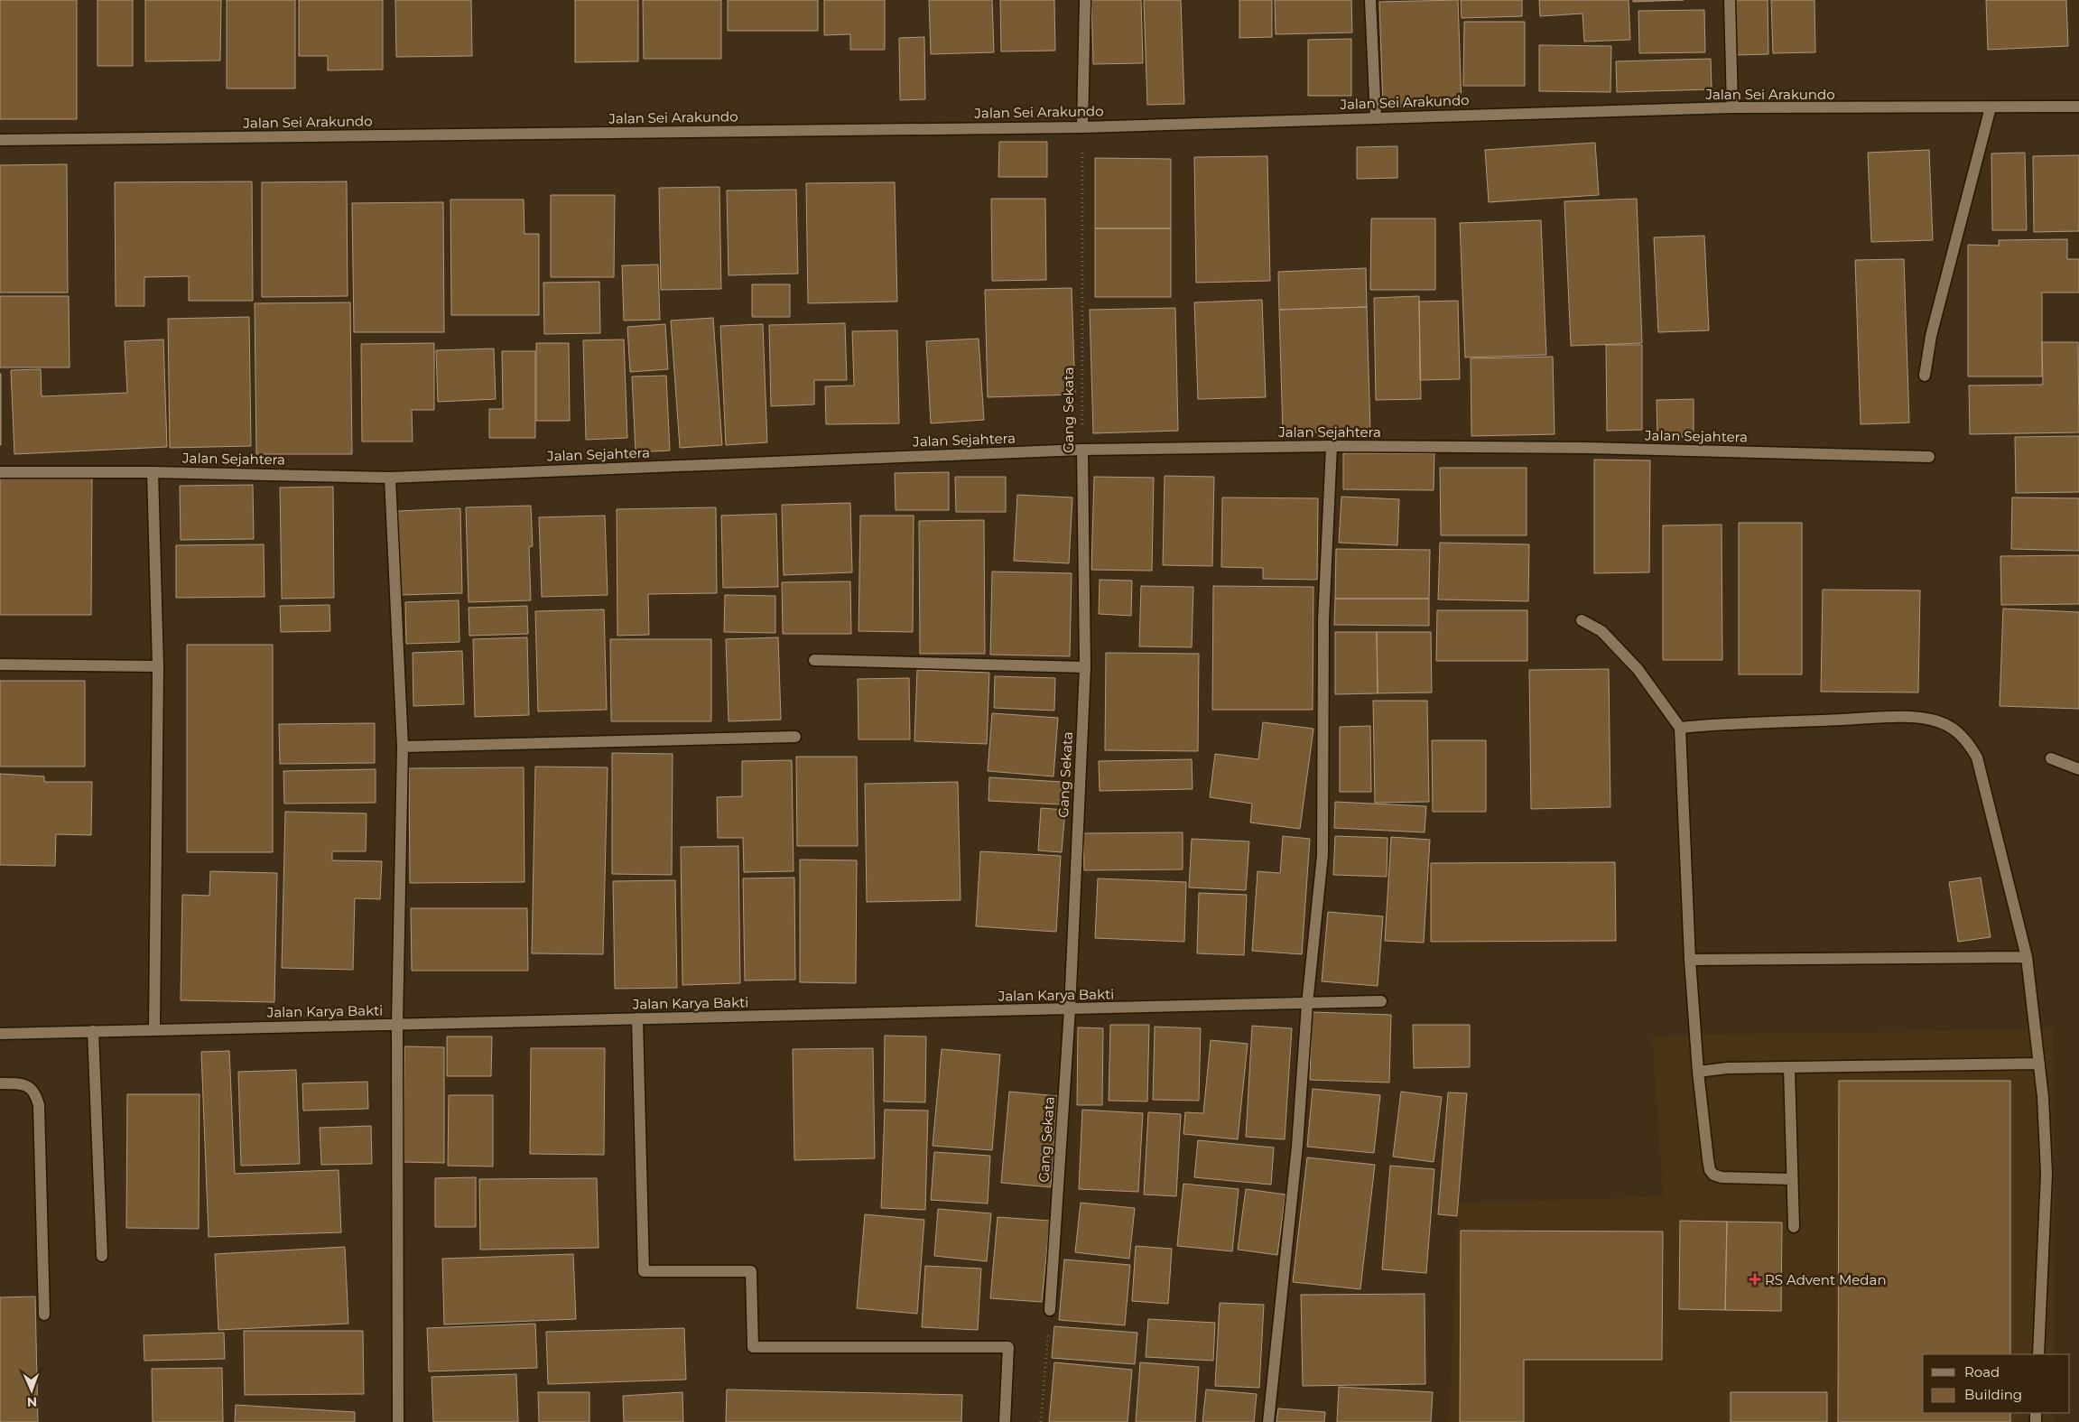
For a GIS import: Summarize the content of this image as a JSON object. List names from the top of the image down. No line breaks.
{"streets":{"street":["Jalan Sei Arakundo","Gang Sekata","Jalan Sejahtera","Jalan Karya Bakti"]},"crossings":[["Jalan Sei Arakundo","Gang Sekata"],["Gang Sekata","Jalan Sejahtera"],["Gang Sekata","Jalan Karya Bakti"]],"places":{"health":["RS Advent Medan"]},"legend":["Road","Building"],"north":"bottom"}
